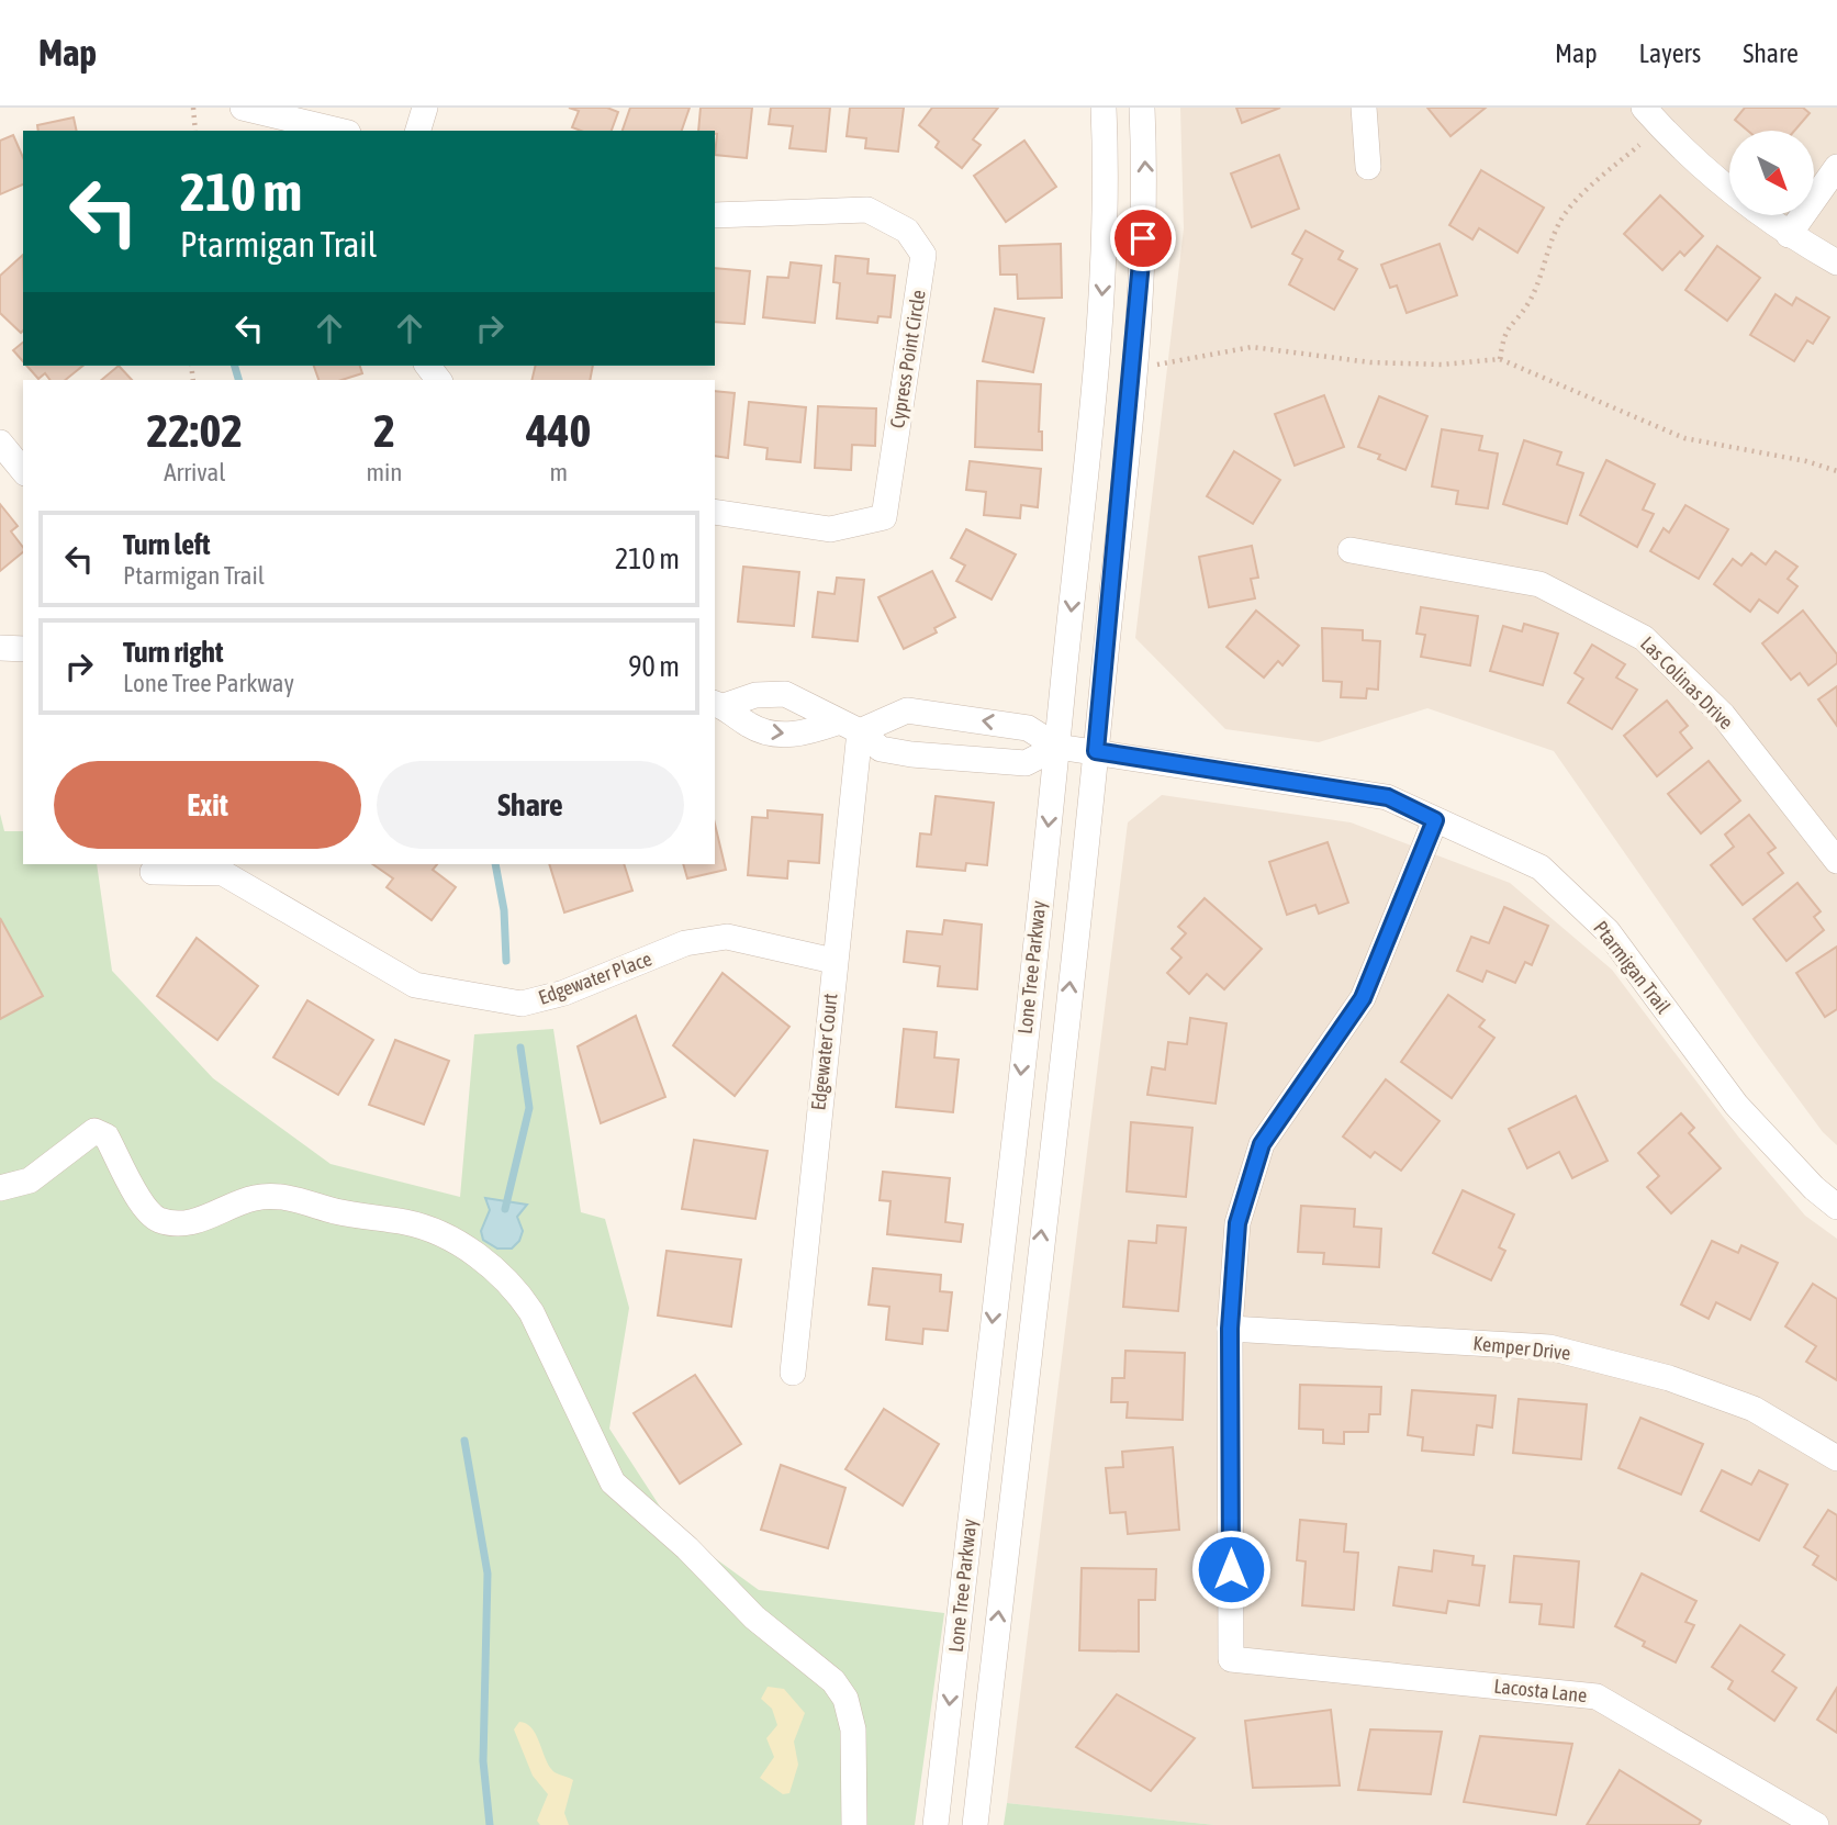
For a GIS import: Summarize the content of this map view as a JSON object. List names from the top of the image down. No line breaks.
{"streets":{"street":["Cypress Point Circle","Las Colinas Drive","Lone Tree Parkway","Ptarmigan Trail","Edgewater Place","Edgewater Court","Kemper Drive","Lacosta Lane"]},"crossings":[["Lone Tree Parkway","Ptarmigan Trail"],["Edgewater Place","Edgewater Court"],["Kemper Drive","Lacosta Lane"]],"north":"bottom right","page":{"header":"Map","nav":["Map","Layers","Share"],"turn":["210 m","Ptarmigan Trail"],"eta":["22:02","Arrival","2","min","440","m"],"list":[{"name":"Turn left","note":"Ptarmigan Trail","value":"210 m"},{"name":"Turn right","note":"Lone Tree Parkway","value":"90 m"}],"buttons":["Exit","Share"]}}
